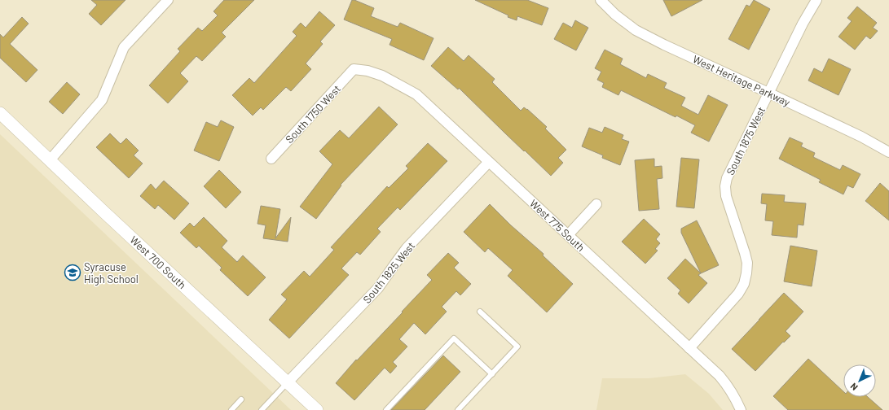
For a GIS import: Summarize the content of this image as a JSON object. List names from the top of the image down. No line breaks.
{"streets":{"street":["West Heritage Parkway","South 1750 West","South 1875 West","West 775 South","West 700 South","South 1825 West"]},"crossings":[["West Heritage Parkway","South 1875 West"],["South 1750 West","West 775 South"],["South 1875 West","West 775 South"],["West 775 South","South 1825 West"],["West 700 South","South 1825 West"]],"places":{"school or university":["Syracuse High School"]},"north":"bottom left"}
